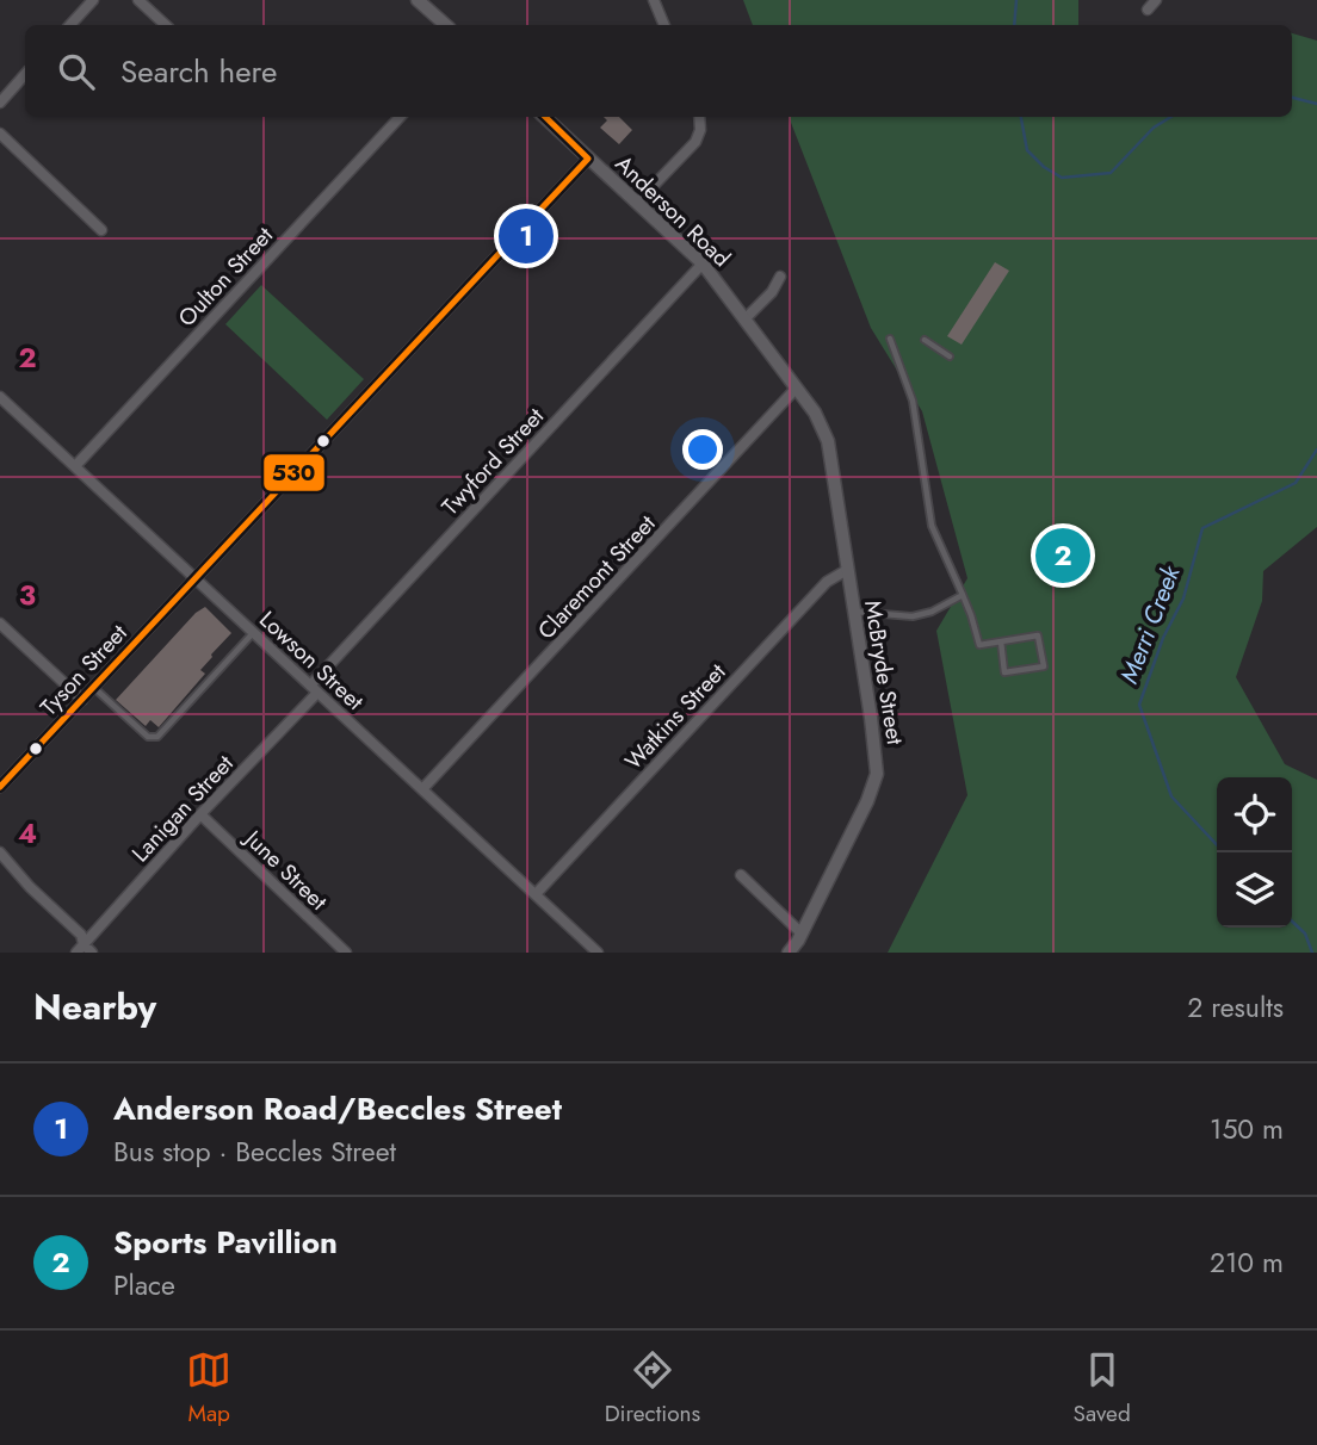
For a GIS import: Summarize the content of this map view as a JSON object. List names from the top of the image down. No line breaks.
{"streets":{"street":["Anderson Road","Oulton Street","Twyford Street","Claremont Street","Lowson Street","Tyson Street","McBryde Street","Watkins Street","Lanigan Street","June Street"]},"crossings":[["Anderson Road","Twyford Street"],["Anderson Road","Claremont Street"],["Anderson Road","Tyson Street"],["Anderson Road","McBryde Street"],["Oulton Street","Lowson Street"],["Twyford Street","Lowson Street"],["Twyford Street","Lanigan Street"],["Claremont Street","Lowson Street"],["Claremont Street","McBryde Street"],["Lowson Street","Tyson Street"],["Lowson Street","Watkins Street"],["Lowson Street","Lanigan Street"],["McBryde Street","Watkins Street"],["Lanigan Street","June Street"]],"water":["Merri Creek"],"lines":["transit line 530"],"page":{"search":"Search here","pins":["1","2"],"heading":["Nearby","2 results"],"list":[{"mark":"1","name":"Anderson Road/Beccles Street","note":"Bus stop · Beccles Street","value":"150 m"},{"mark":"2","name":"Sports Pavillion","note":"Place","value":"210 m"}],"nav":["Map","Directions","Saved"]},"grid":{"rows":["2","3","4"]}}
